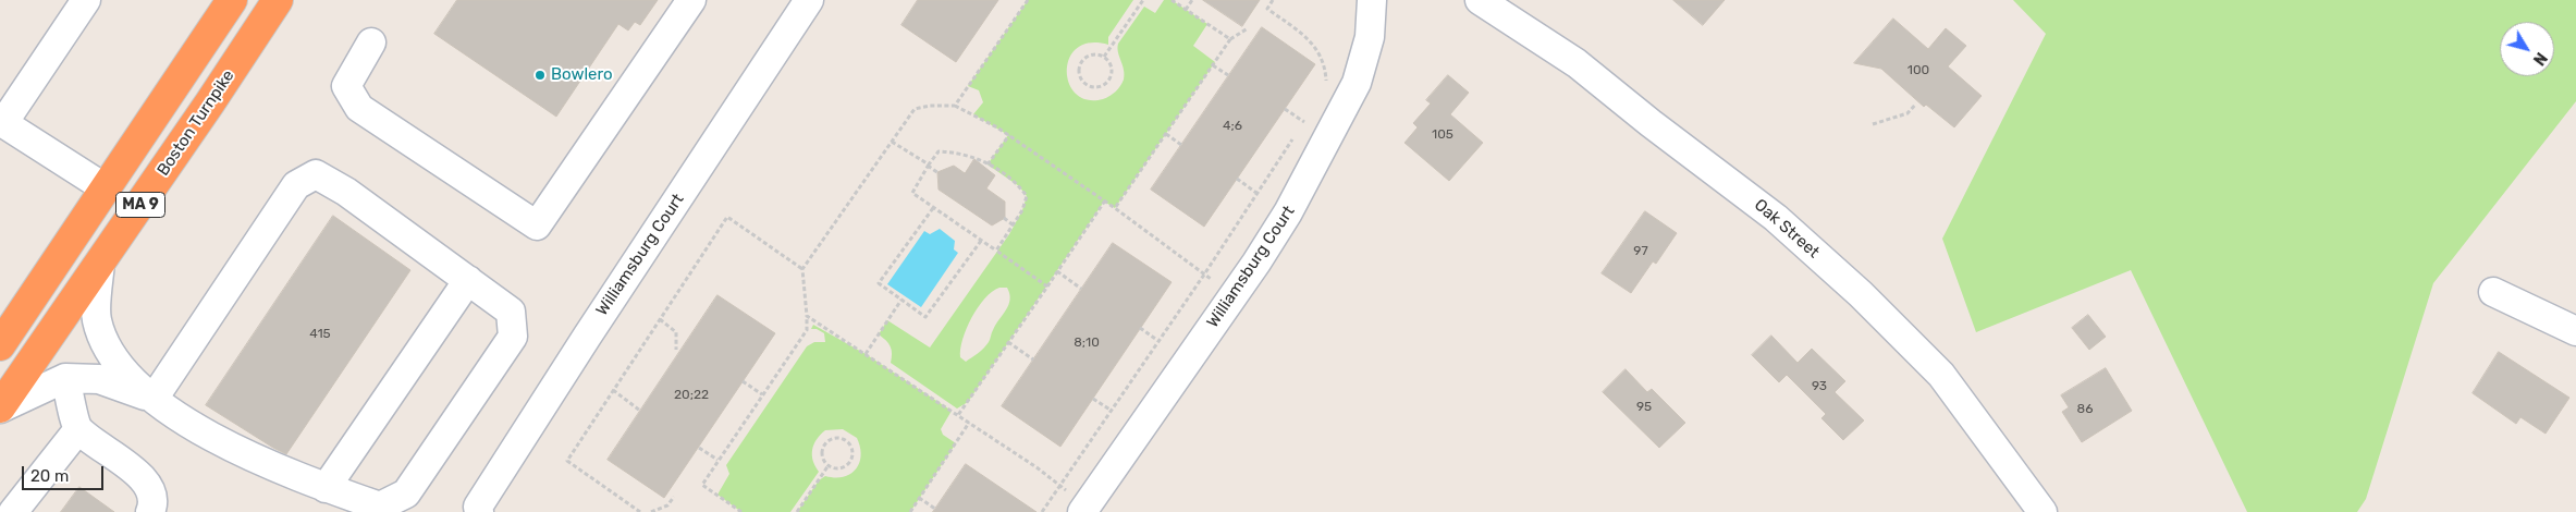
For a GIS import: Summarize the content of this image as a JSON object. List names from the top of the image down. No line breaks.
{"streets":{"highway":["Boston Turnpike","MA 9"],"street":["Oak Street","Williamsburg Court"]},"places":["Bowlero"],"house_numbers":["100","4;6","105","97","415","8;10","93","20;22","95","86"],"scale_bar":"20 m","north":"bottom right"}
